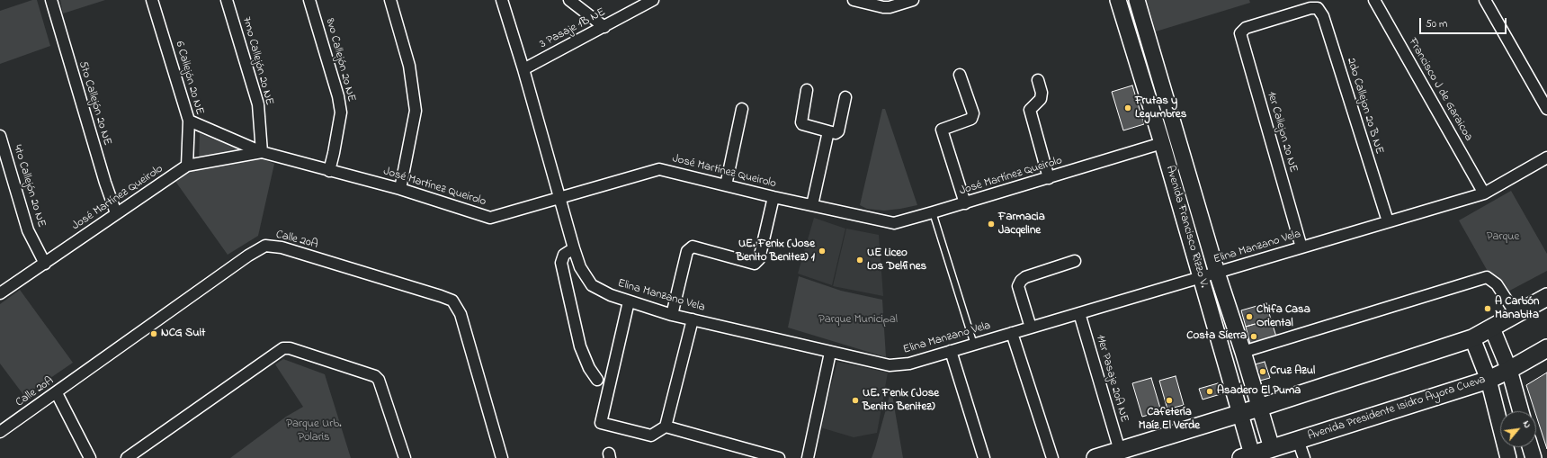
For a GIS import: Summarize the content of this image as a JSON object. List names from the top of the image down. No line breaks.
{"streets":{"main road":["Avenida Francisco Rizzo V.","Avenida Presidente Isidro Ayora Cueva"],"street":["3 Pasaje 1B NE","8vo Callejón 20 NE","7mo Callejón 20 NE","6 Callejón 20 NE","Francisco J de Garaicoa","5to Callejón 20 NE","2do Callejon 20 B NE","1er Callejon 20 NE","José Martínez Queirolo","4to Callejón 20 NE","Calle 20A","Elina Manzano Vela","11er Pasaje 20A NE"]},"crossings":[["3 Pasaje 1B NE","Elina Manzano Vela"],["8vo Callejón 20 NE","José Martínez Queirolo"],["7mo Callejón 20 NE","José Martínez Queirolo"],["6 Callejón 20 NE","José Martínez Queirolo"],["Francisco J de Garaicoa","Elina Manzano Vela"],["5to Callejón 20 NE","José Martínez Queirolo"],["2do Callejon 20 B NE","1er Callejon 20 NE"],["2do Callejon 20 B NE","Elina Manzano Vela"],["1er Callejon 20 NE","Elina Manzano Vela"],["José Martínez Queirolo","4to Callejón 20 NE"],["José Martínez Queirolo","Avenida Francisco Rizzo V."],["José Martínez Queirolo","Elina Manzano Vela"],["Avenida Francisco Rizzo V.","Elina Manzano Vela"],["Avenida Francisco Rizzo V.","Avenida Presidente Isidro Ayora Cueva"],["Elina Manzano Vela","11er Pasaje 20A NE"]],"parks":["Parque","Parque Municipal","Parque Urb. Polaris"],"places":["Frutas y Legumbres","Farmacia Jacqeline","UE. Fenix (Jose Benito Benitez) 1","UE Liceo Los Delfines","A Carbón Manabita","Chifa Casa Oriental","NCG Suit","Costa Sierra","Cruz Azul","Asadero El Puma","UE. Fenix (Jose Benito Benitez)","Cafetería Maíz El Verde"],"scale_bar":"50 m","north":"top right"}
